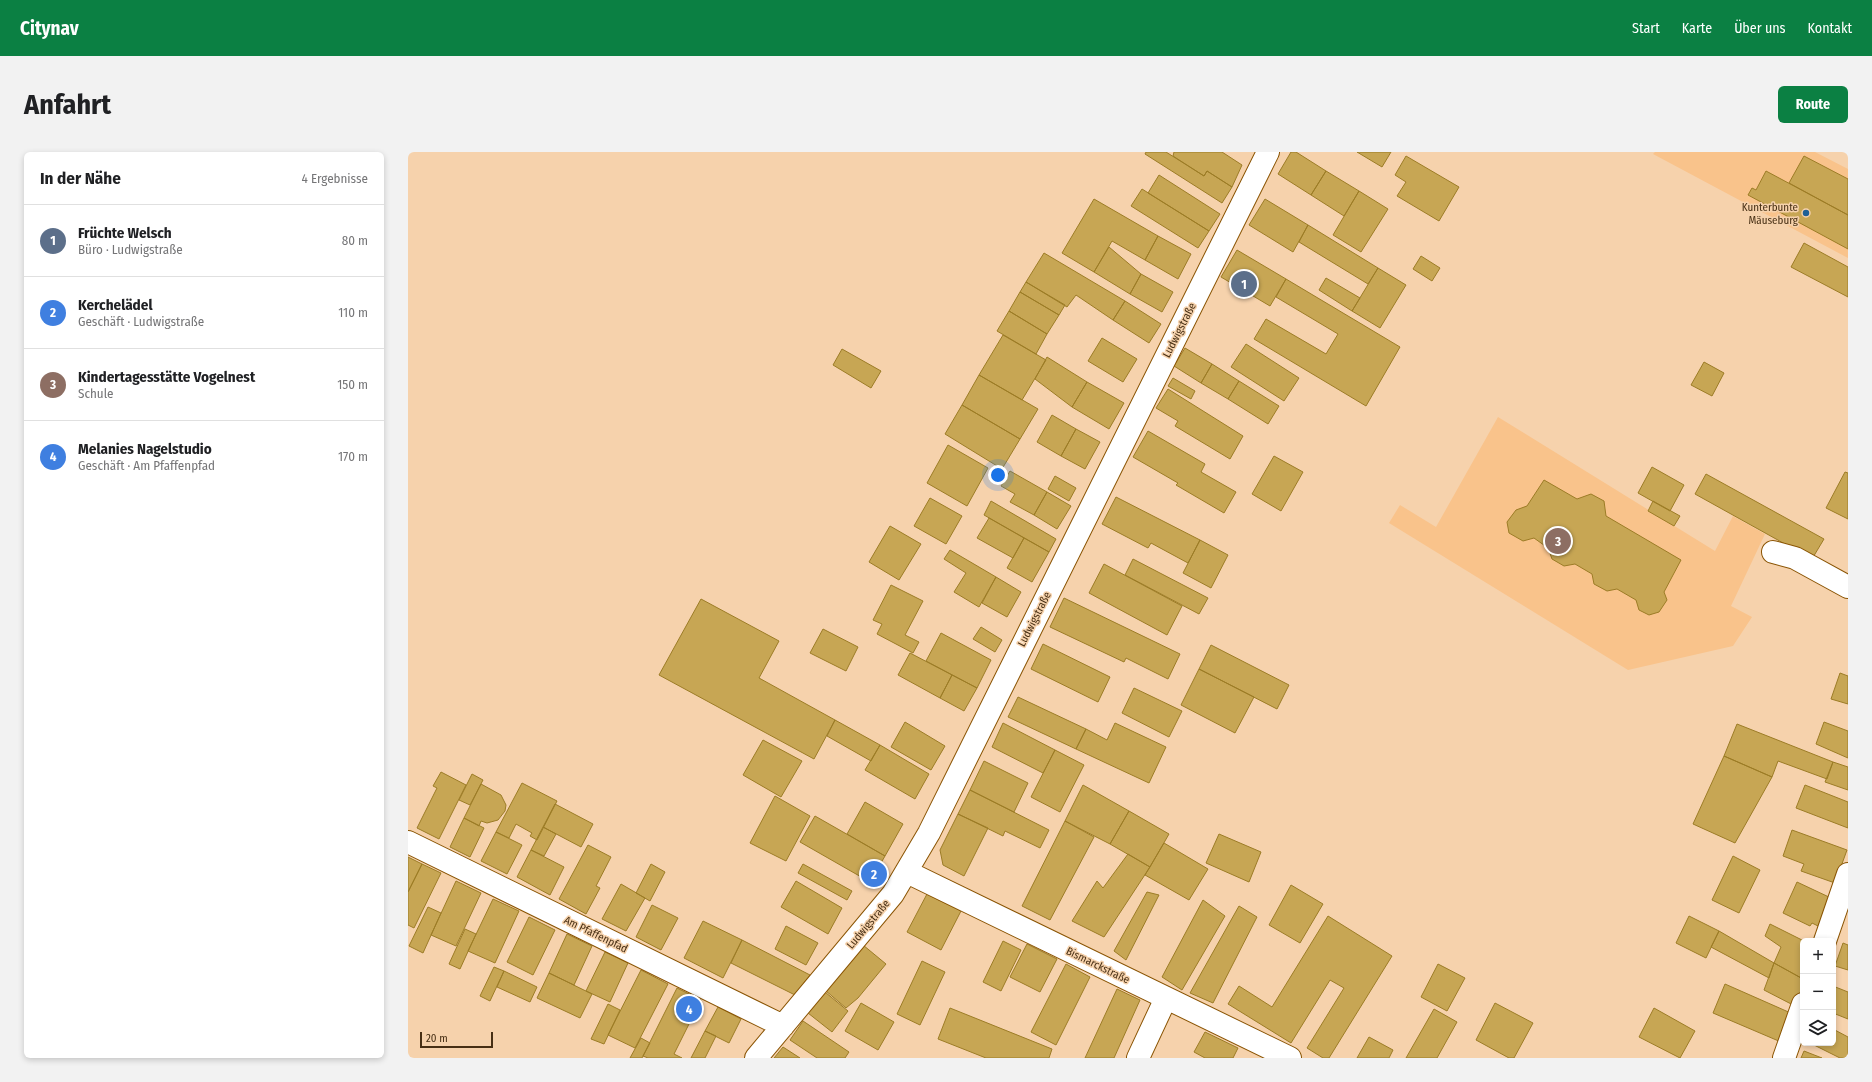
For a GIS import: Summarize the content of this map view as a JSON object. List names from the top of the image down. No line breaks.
{"streets":{"street":["Ludwigstraße","Am Pfaffenpfad","Bismarckstraße"]},"crossings":[["Ludwigstraße","Am Pfaffenpfad"],["Ludwigstraße","Bismarckstraße"]],"places":["Kunterbunte Mäuseburg"],"scale_bar":"20 m","page":{"header":"Citynav","nav":["Start","Karte","Über uns","Kontakt"],"buttons":"Route","title":"Anfahrt","heading":["In der Nähe","4 Ergebnisse"],"list":[{"mark":"1","name":"Früchte Welsch","note":"Büro · Ludwigstraße","value":"80 m"},{"mark":"2","name":"Kerchelädel","note":"Geschäft · Ludwigstraße","value":"110 m"},{"mark":"3","name":"Kindertagesstätte Vogelnest","note":"Schule","value":"150 m"},{"mark":"4","name":"Melanies Nagelstudio","note":"Geschäft · Am Pfaffenpfad","value":"170 m"}],"pins":["1","3","2","4"],"map_buttons":["+","−"],"scale":"20 m"}}
